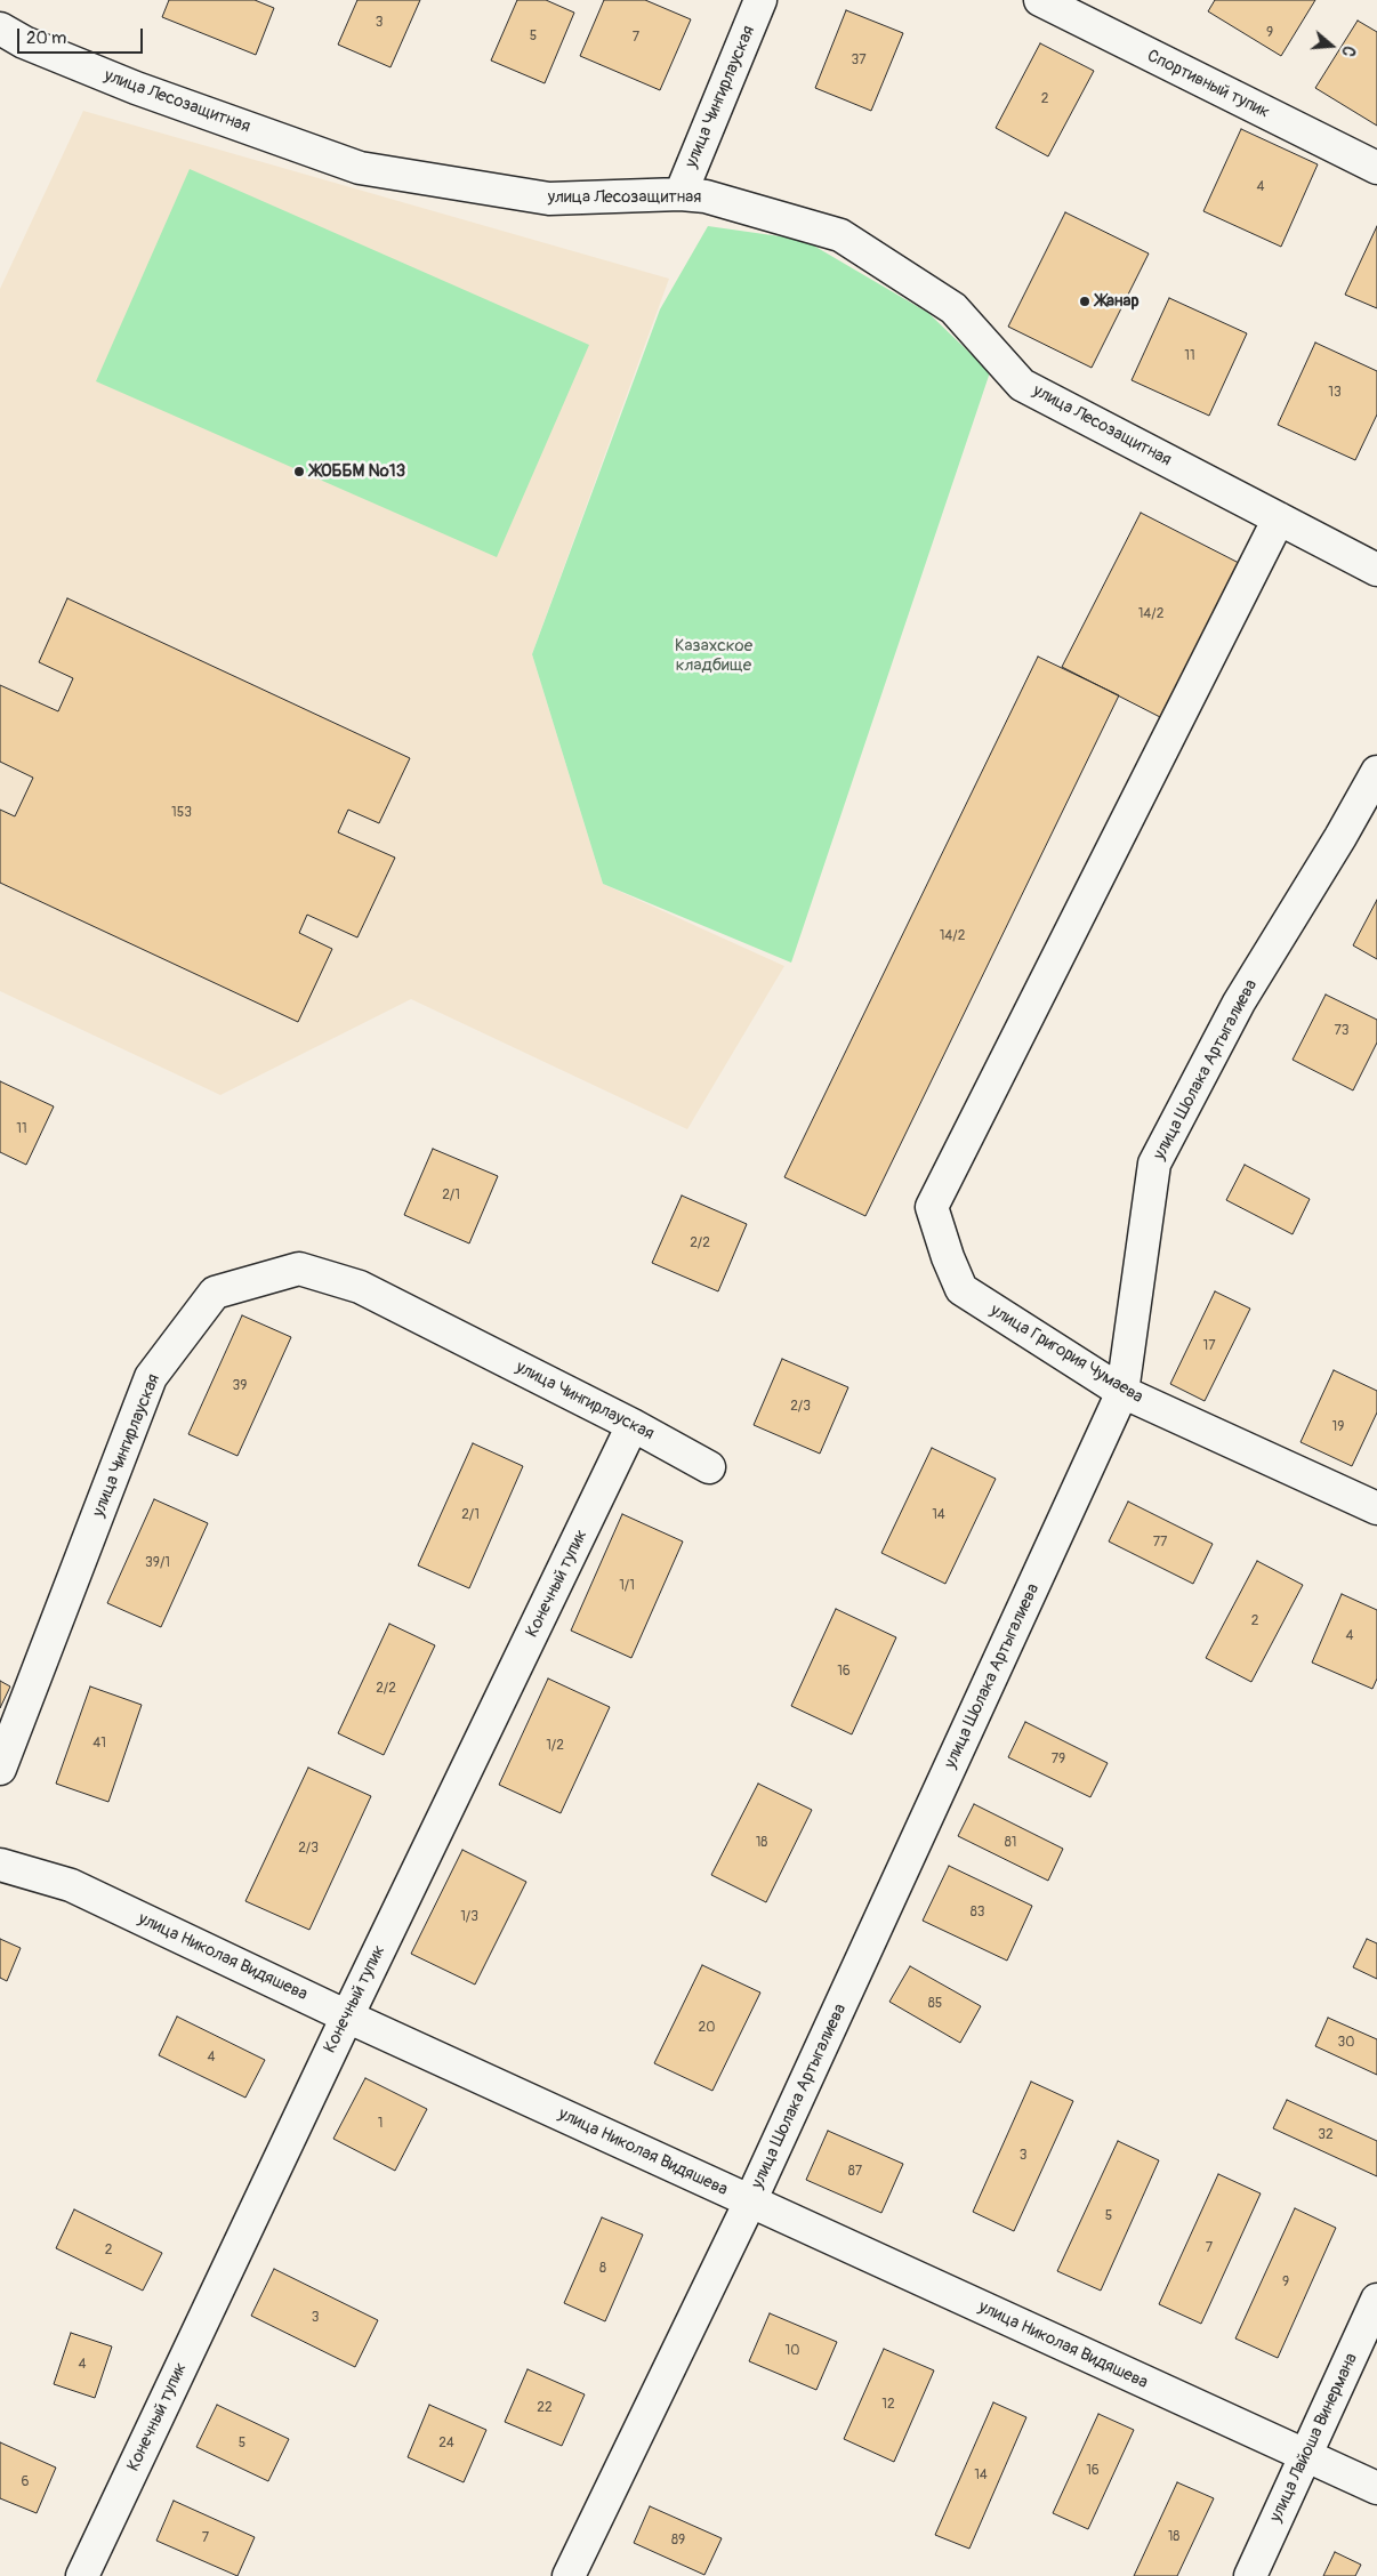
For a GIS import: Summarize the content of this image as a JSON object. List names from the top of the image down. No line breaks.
{"streets":{"street":["Спортивный тупик","улица Чингирлауская","улица Лесозащитная","улица Шолака Артыгалиева","улица Григория Чумаева","Конечный тупик","улица Николая Видяшева","улица Лайоша Винермана"]},"crossings":[["улица Чингирлауская","улица Лесозащитная"],["улица Чингирлауская","Конечный тупик"],["улица Лесозащитная","улица Григория Чумаева"],["улица Шолака Артыгалиева","улица Григория Чумаева"],["улица Шолака Артыгалиева","улица Николая Видяшева"],["Конечный тупик","улица Николая Видяшева"],["улица Николая Видяшева","улица Лайоша Винермана"]],"parks":["Казахское кладбище"],"places":["Жанар","ЖОББМ №13"],"house_numbers":["3","9","5","7","37","2","4","11","13","14/2","153","14/2","73","11","2/1","2/2","17","39","2/3","19","2/1","14","77","39/1","1/1","2","4","16","2/2","41","1/2","79","18","81","2/3","83","1/3","85","20","30","4","1","32","3","87","5","7","2","8","9","3","10","4","12","22","5","24","16","14","6","18","7","89"],"scale_bar":"20 m","north":"right"}
